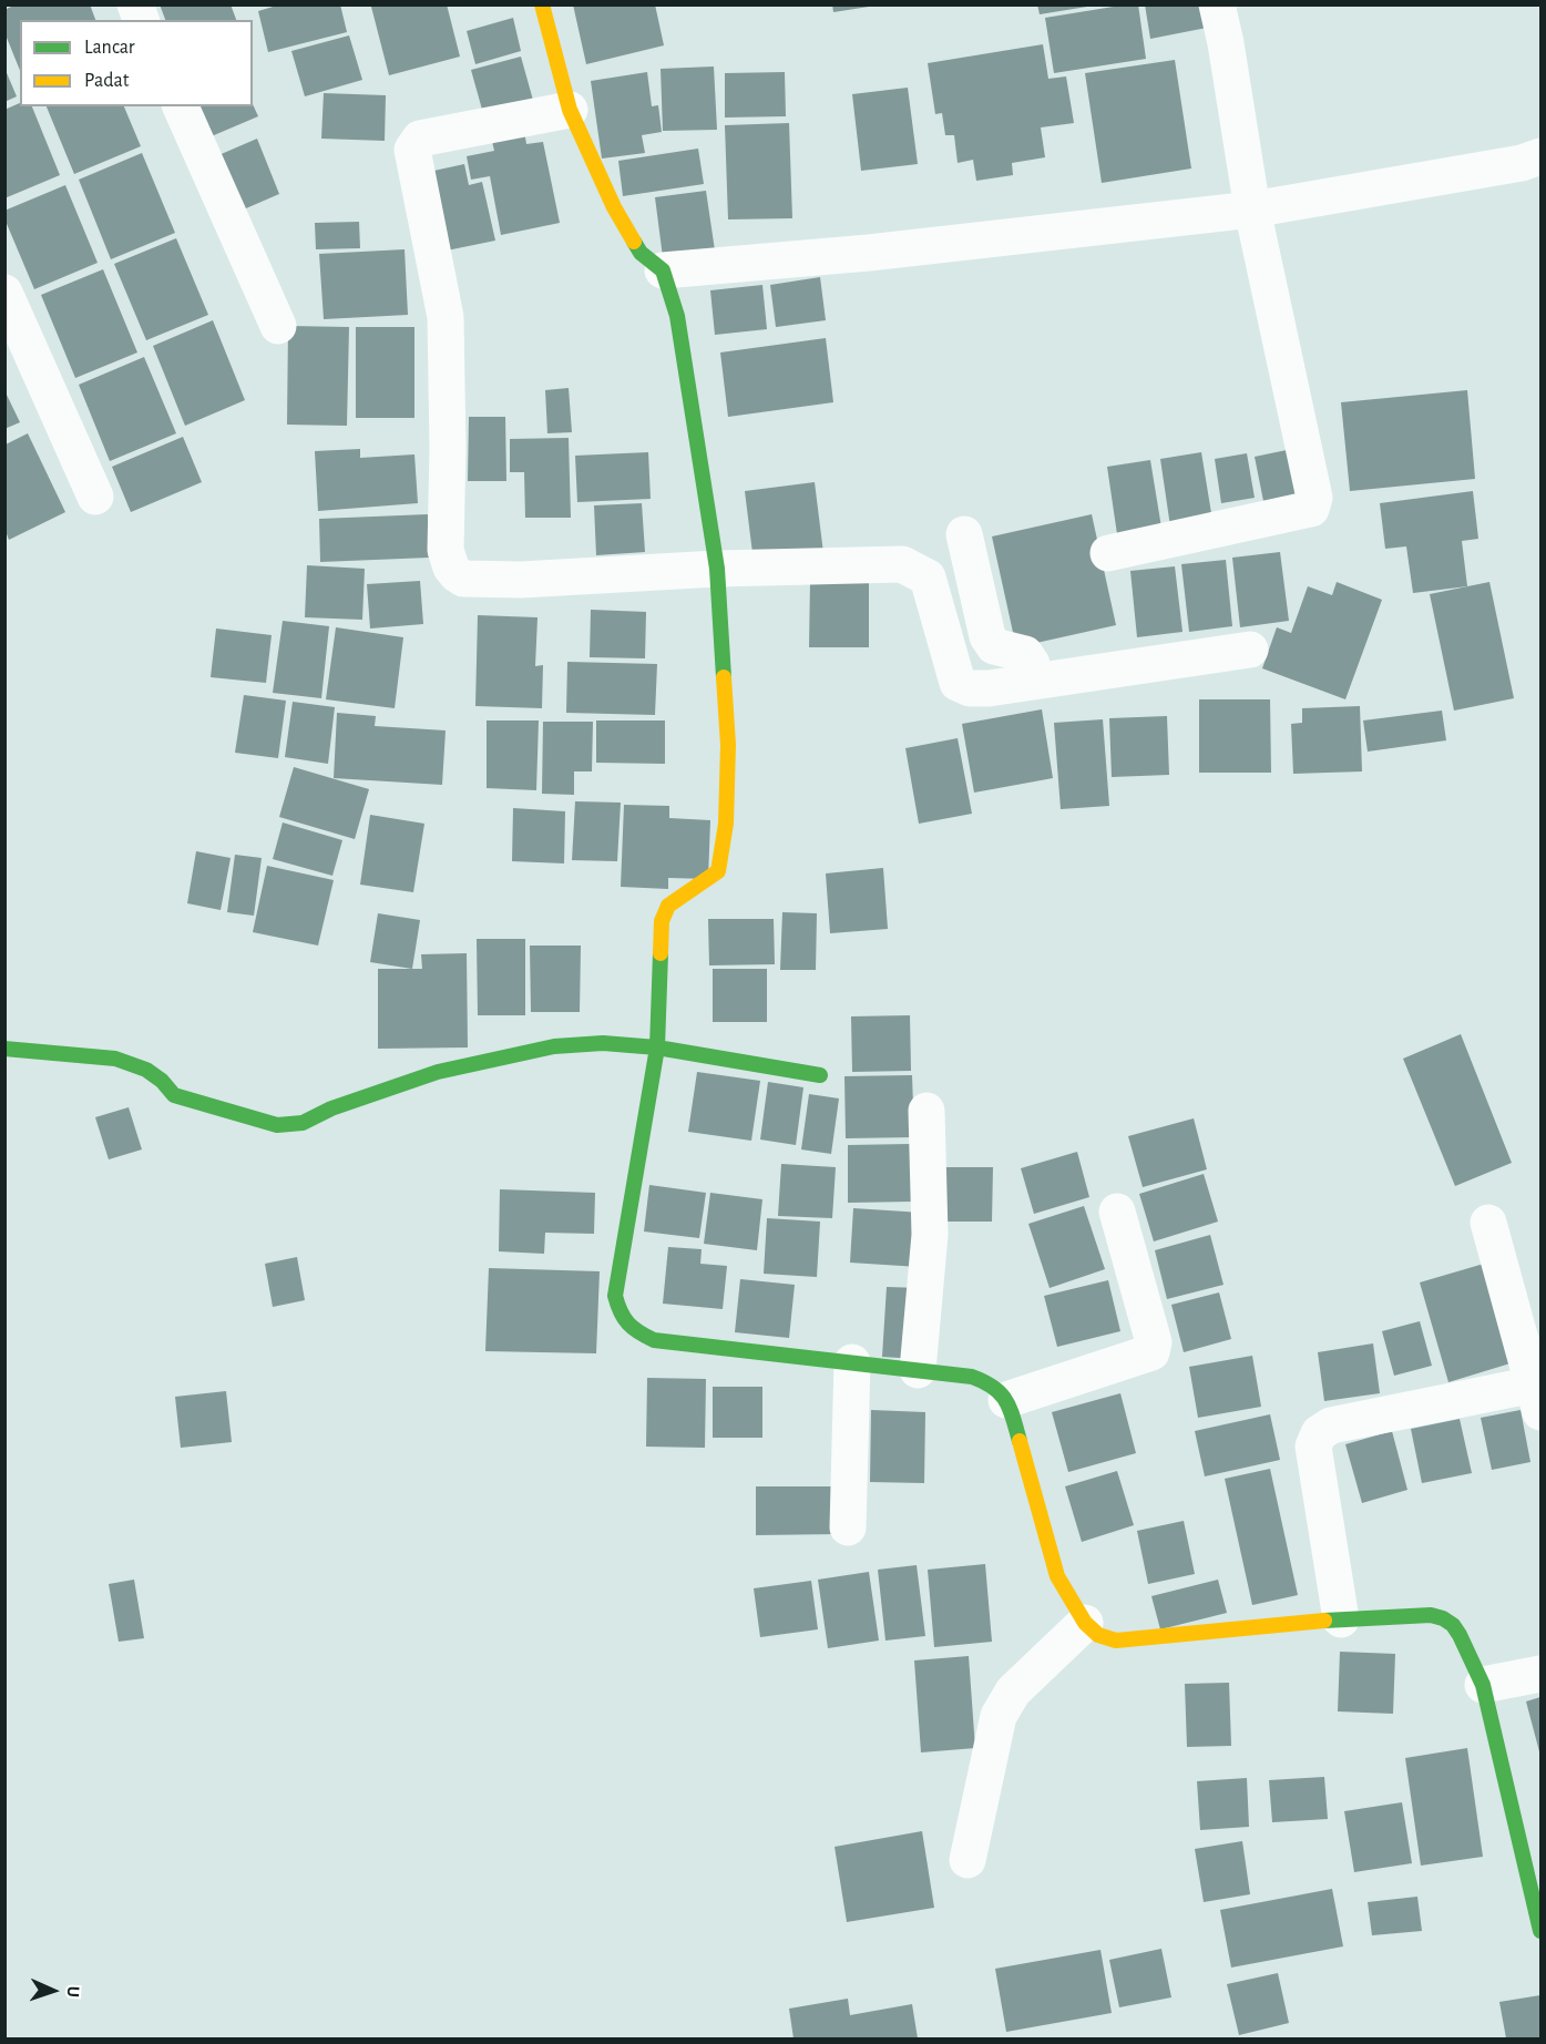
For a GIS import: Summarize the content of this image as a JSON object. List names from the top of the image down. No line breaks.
{"legend":["Lancar","Padat"],"north":"right"}
